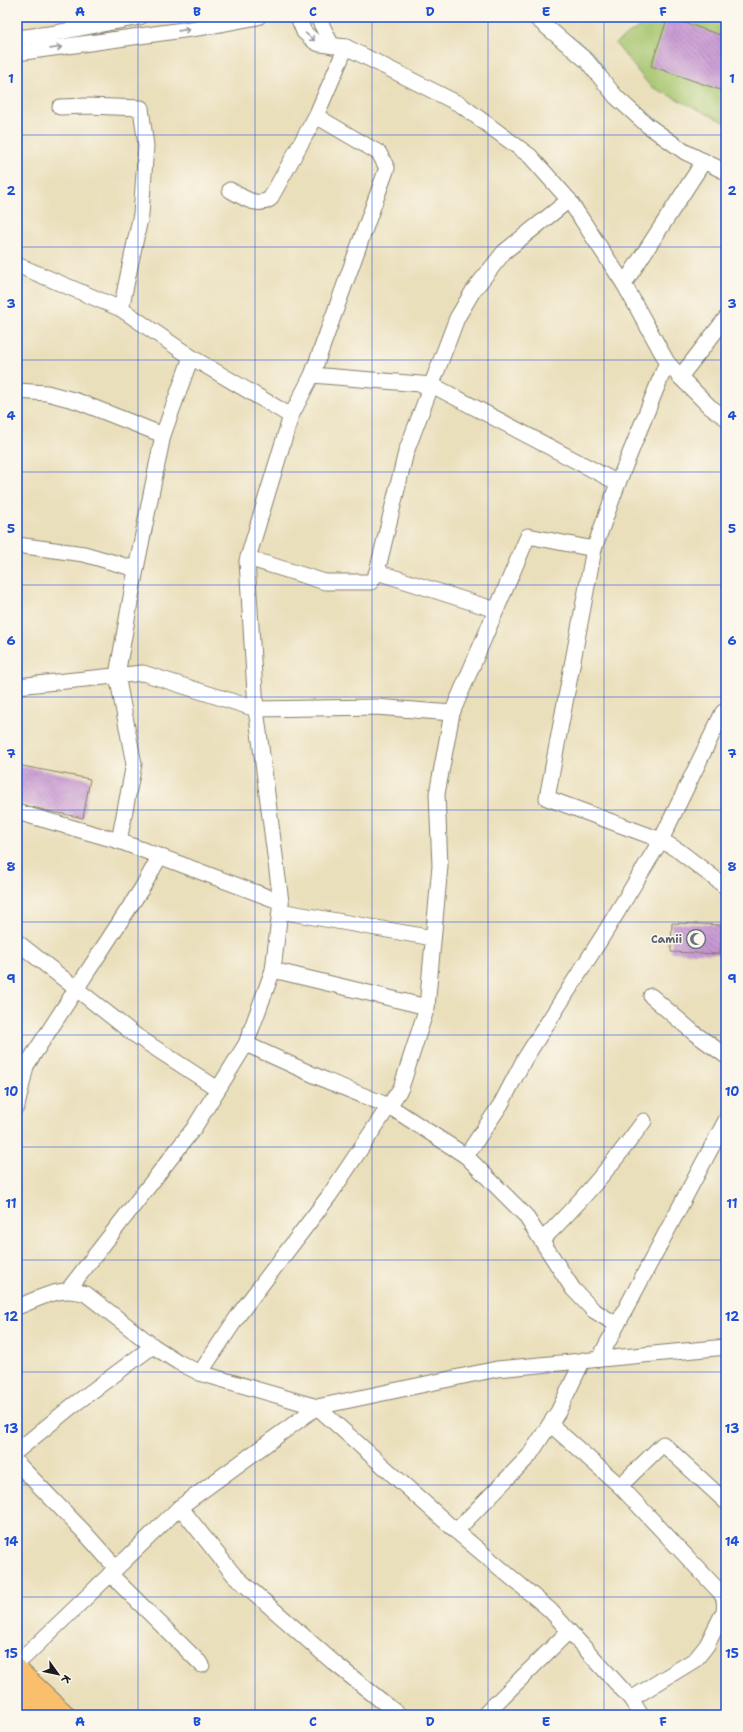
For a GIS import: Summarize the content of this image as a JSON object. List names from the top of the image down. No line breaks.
{"places":{"mosque":["Camii"]},"north":"bottom right","grid":{"columns":["A","B","C","D","E","F"],"rows":["1","2","3","4","5","6","7","8","9","10","11","12","13","14","15"]}}
